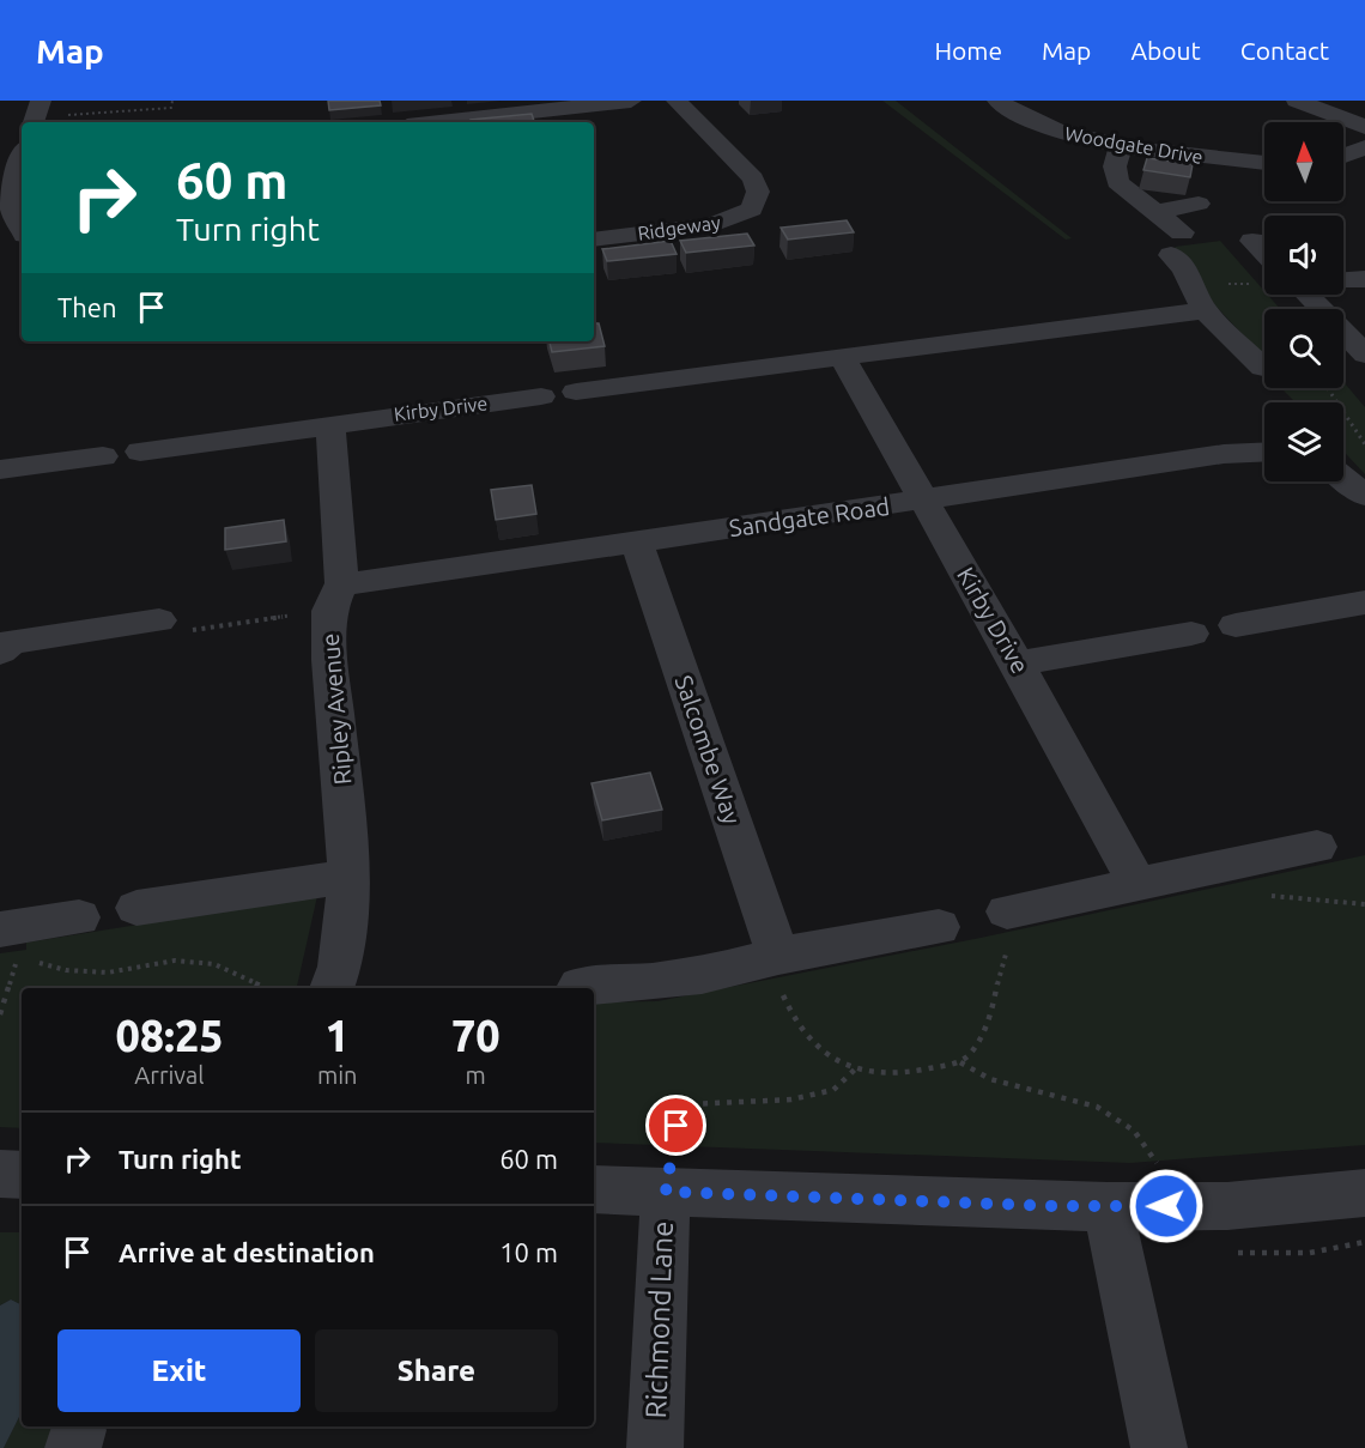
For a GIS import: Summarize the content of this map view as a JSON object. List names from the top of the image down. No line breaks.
{"streets":{"street":["Woodgate Drive","Ridgeway","Kirby Drive","Sandgate Road","Ripley Avenue","Salcombe Way","Richmond Lane"]},"crossings":[["Kirby Drive","Sandgate Road"],["Kirby Drive","Ripley Avenue"],["Sandgate Road","Ripley Avenue"],["Sandgate Road","Salcombe Way"]],"north":"top","page":{"header":"Map","nav":["Home","Map","About","Contact"],"turn":["60 m","Turn right"],"then":"Then","eta":["08:25","Arrival","1","min","70","m"],"list":[{"name":"Turn right","value":"60 m"},{"name":"Arrive at destination","value":"10 m"}],"buttons":["Exit","Share"]}}
